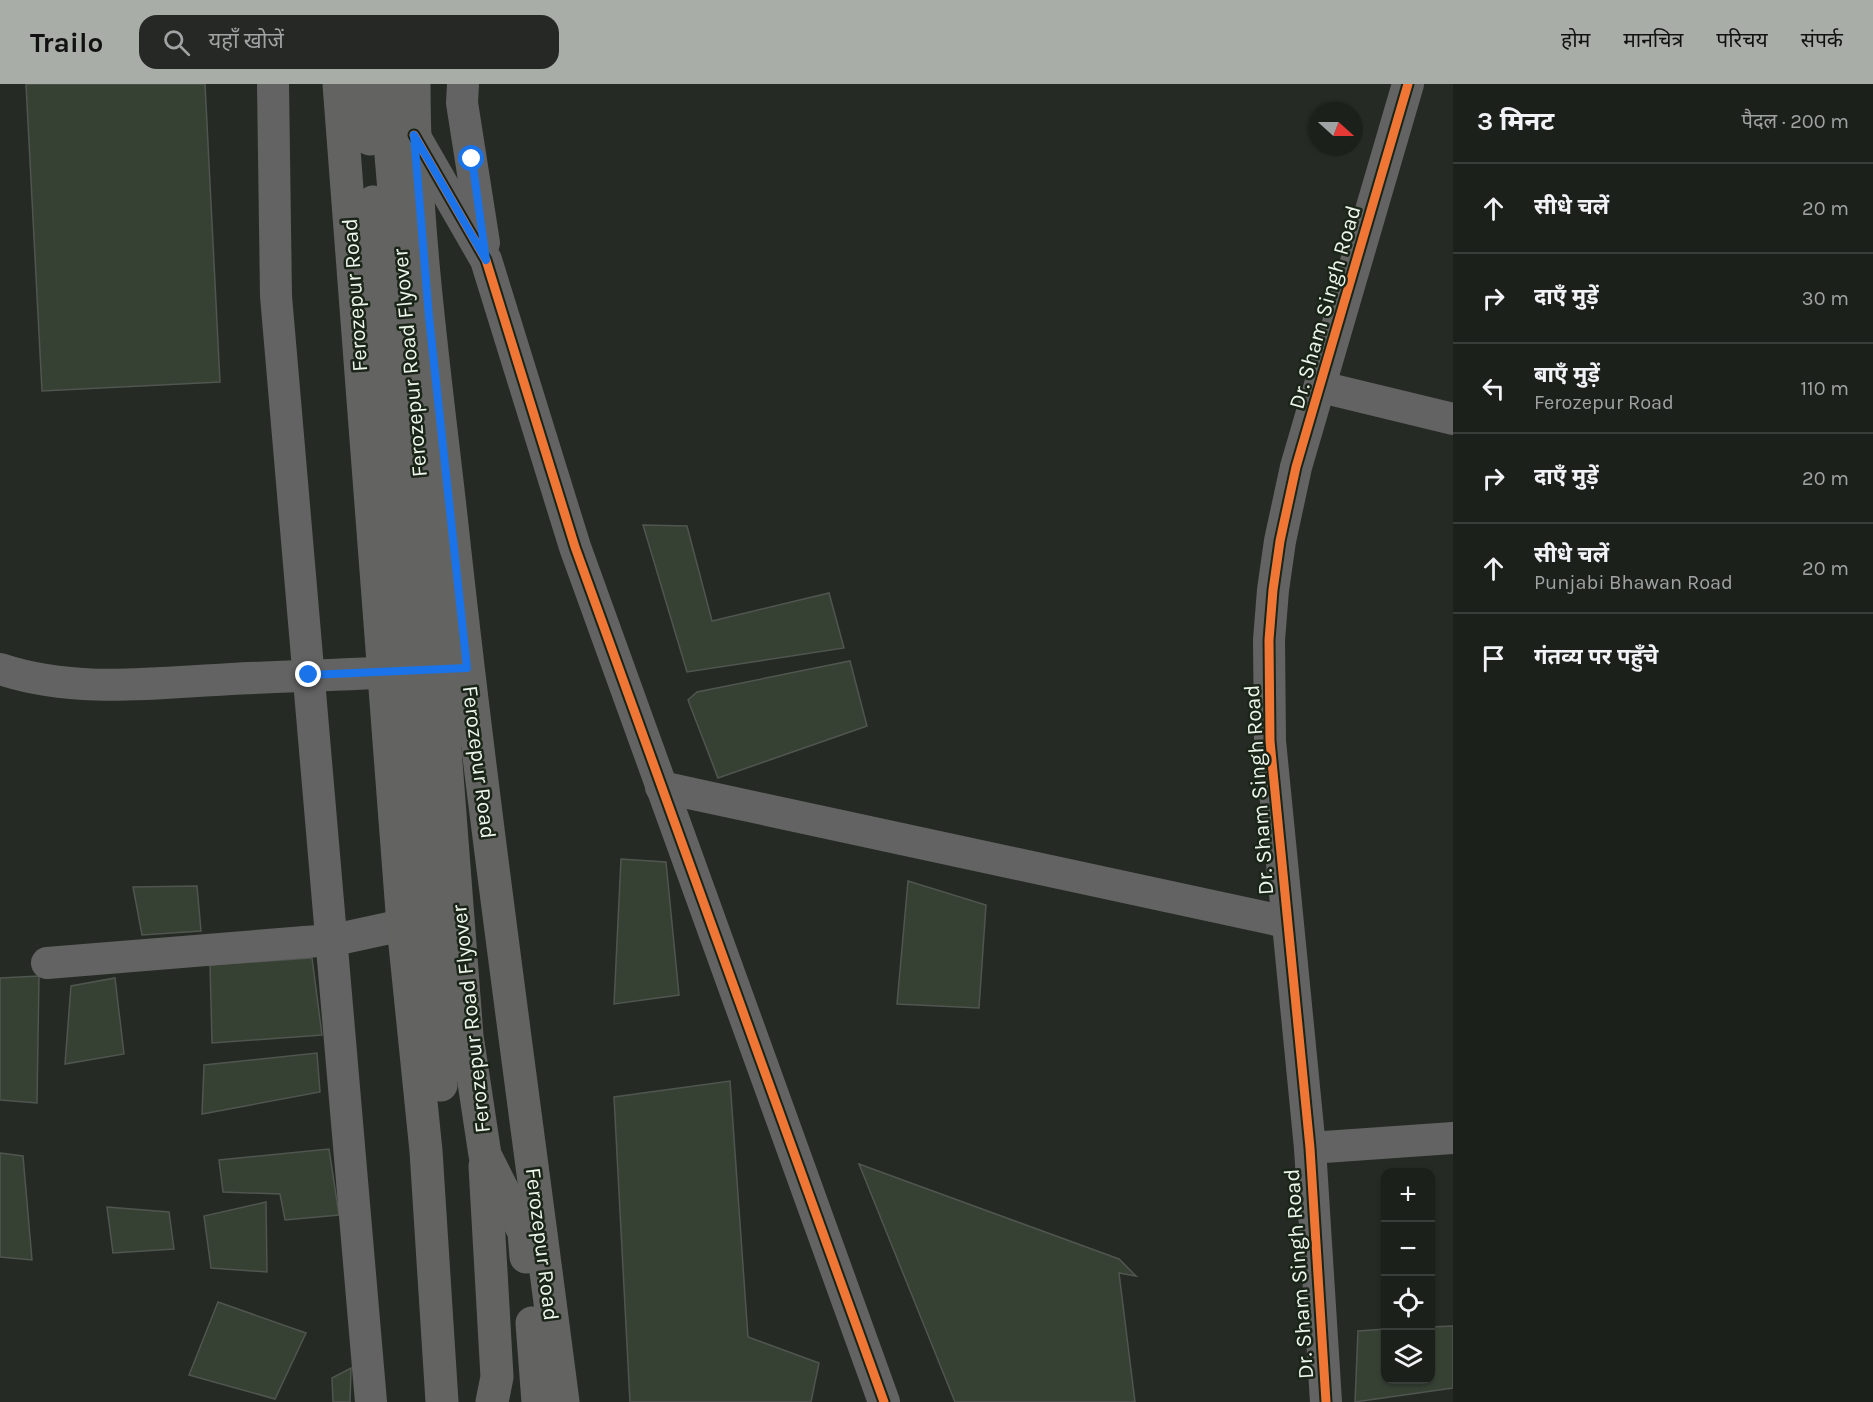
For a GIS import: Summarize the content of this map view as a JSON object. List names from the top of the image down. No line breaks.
{"streets":{"main road":["Ferozepur Road","Ferozepur Road Flyover"],"street":["Dr. Sham Singh Road"]},"north":"right","page":{"header":"Trailo","search":"यहाँ खोजें","nav":["होम","मानचित्र","परिचय","संपर्क"],"heading":["3 मिनट","पैदल · 200 m"],"list":[["सीधे चलें","20 m"],["दाएँ मुड़ें","30 m"],["बाएँ मुड़ें","Ferozepur Road","110 m"],["दाएँ मुड़ें","20 m"],["सीधे चलें","Punjabi Bhawan Road","20 m"],"गंतव्य पर पहुँचे"],"map_buttons":["+","−"]}}
